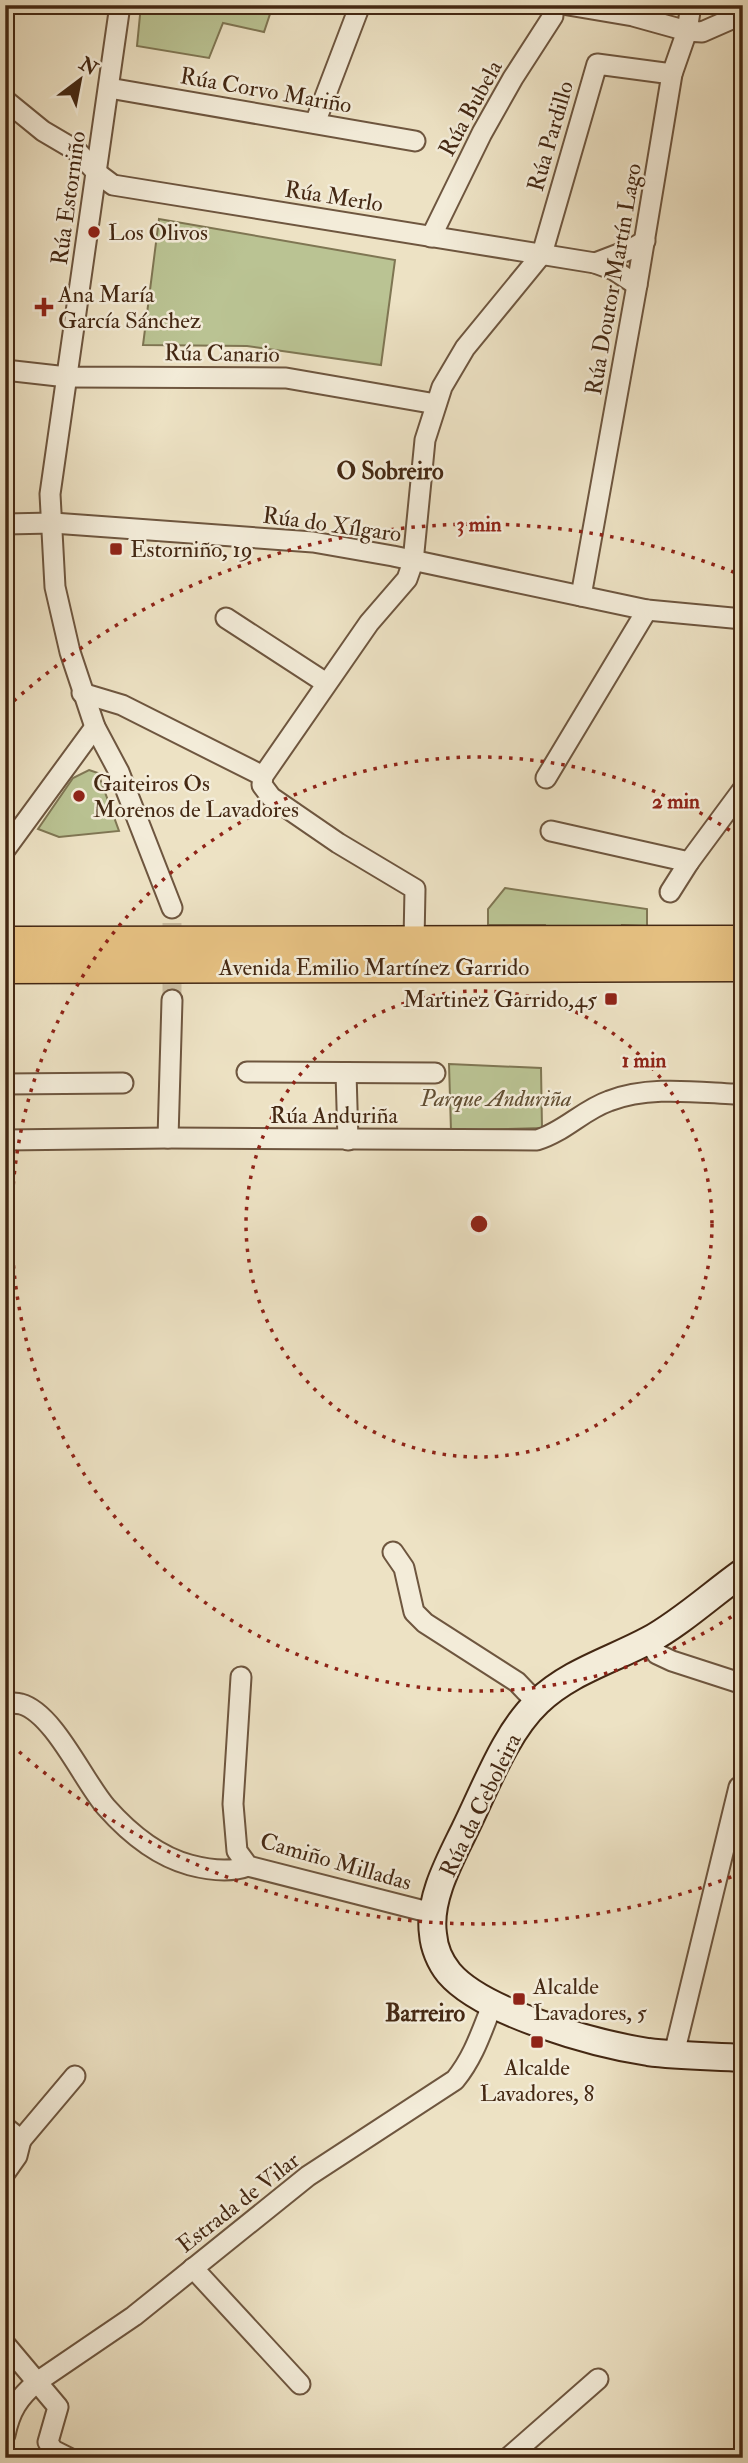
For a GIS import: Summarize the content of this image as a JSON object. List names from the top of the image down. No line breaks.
{"streets":{"main road":["Avenida Emilio Martínez Garrido"],"street":["Rúa Corvo Mariño","Rúa Bubela","Rúa Pardillo","Rúa Merlo","Rúa Estorniño","Rúa Doutor Martín Lago","Rúa Canario","Rúa do Xílgaro","Rúa Anduriña","Rúa da Ceboleira","Camiño Milladas","Estrada de Vilar"]},"crossings":[["Rúa Corvo Mariño","Rúa Estorniño"],["Rúa Bubela","Rúa Merlo"],["Rúa Pardillo","Rúa Merlo"],["Rúa Pardillo","Rúa Doutor Martín Lago"],["Rúa Merlo","Rúa Estorniño"],["Rúa Merlo","Rúa Doutor Martín Lago"],["Rúa Estorniño","Rúa Canario"],["Rúa Estorniño","Rúa do Xílgaro"],["Rúa Doutor Martín Lago","Rúa do Xílgaro"],["Rúa da Ceboleira","Camiño Milladas"],["Rúa da Ceboleira","Estrada de Vilar"]],"districts":["O Sobreiro","Barreiro"],"parks":["Parque Anduriña"],"places":{"other":["Los Olivos","Gaiteiros Os Morenos de Lavadores"],"health":["Ana María García Sánchez"],"transit":["Estorniño, 19","Martinez Garrido,45","Alcalde Lavadores, 5","Alcalde Lavadores, 8"]},"north":"top right","rings":["3 min","2 min","1 min"]}
